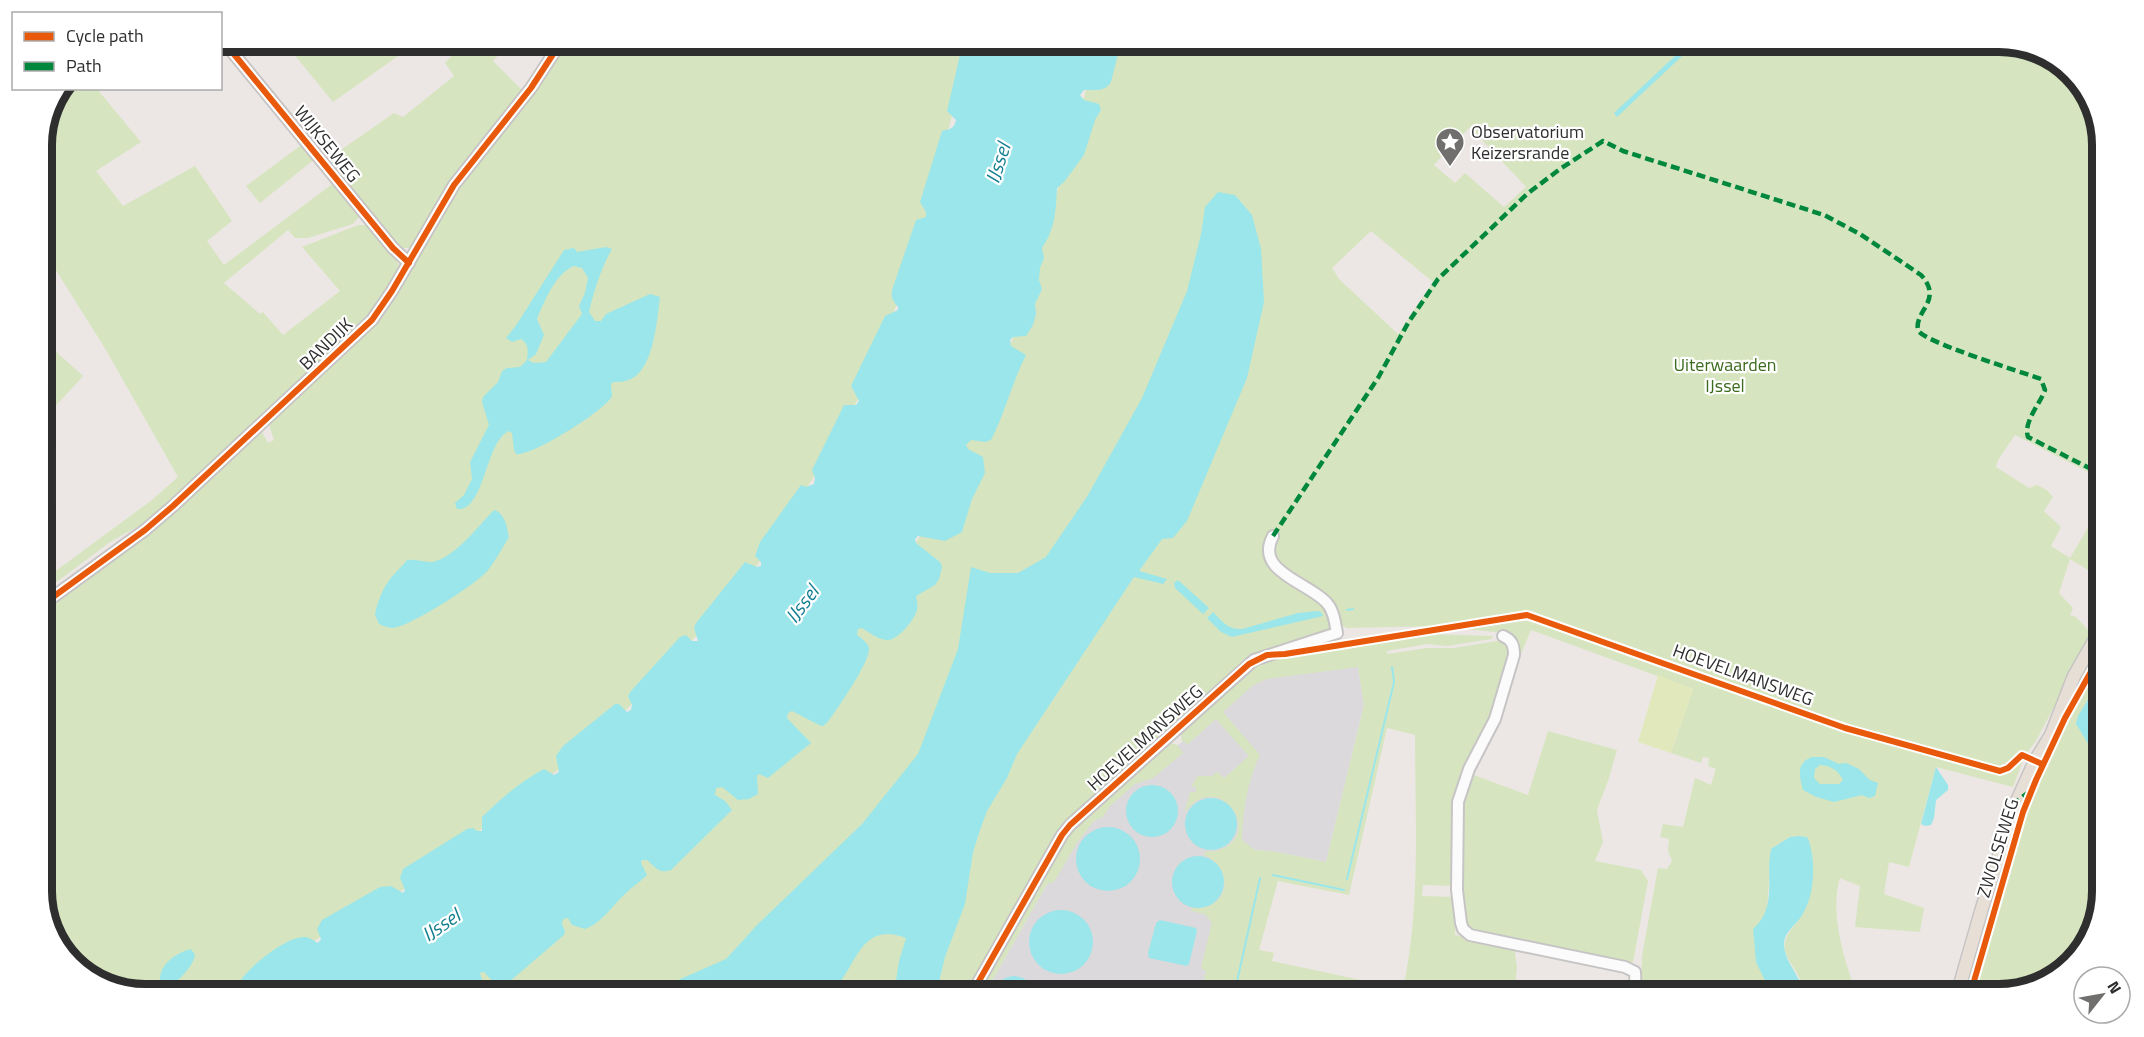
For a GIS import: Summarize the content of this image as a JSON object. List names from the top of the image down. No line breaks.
{"streets":{"main road":["ZWOLSEWEG"],"street":["WIJKSEWEG","BANDIJK","HOEVELMANSWEG"]},"crossings":[["WIJKSEWEG","BANDIJK"]],"water":["IJssel"],"parks":["Uiterwaarden IJssel"],"places":{"place":["Observatorium Keizersrande"]},"legend":["Cycle path","Path"],"north":"top right"}
